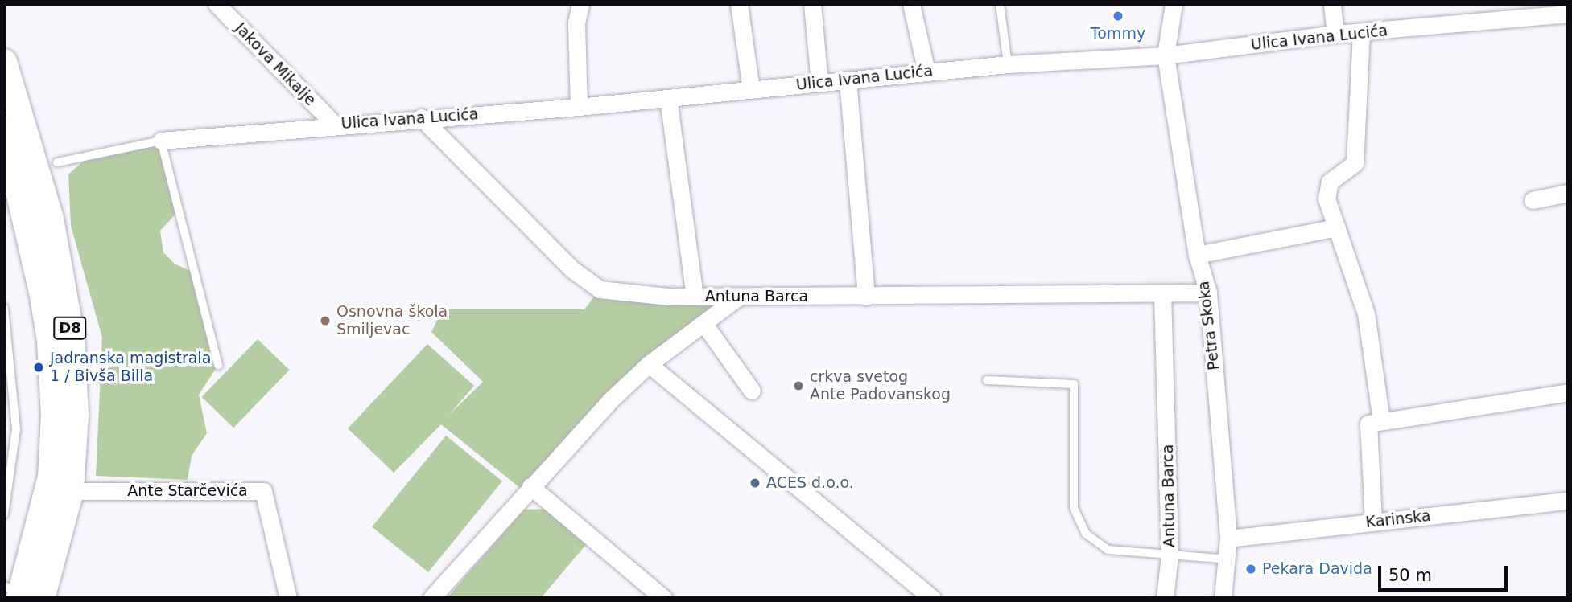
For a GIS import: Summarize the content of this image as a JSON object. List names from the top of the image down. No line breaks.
{"streets":{"main road":["D8"],"street":["Ulica Ivana Lucića","Jakova Mikalje","Antuna Barca","Petra Skoka","Ante Starčevića","Karinska"]},"crossings":[["Ulica Ivana Lucića","Jakova Mikalje"],["Ulica Ivana Lucića","Antuna Barca"],["Ulica Ivana Lucića","Petra Skoka"],["Antuna Barca","Petra Skoka"],["Petra Skoka","Karinska"],["D8","Ante Starčevića"]],"places":["Tommy","Osnovna škola Smiljevac","Jadranska magistrala 1 / Bivša Billa","crkva svetog Ante Padovanskog","ACES d.o.o.","Pekara Davida"],"scale_bar":"50 m"}
